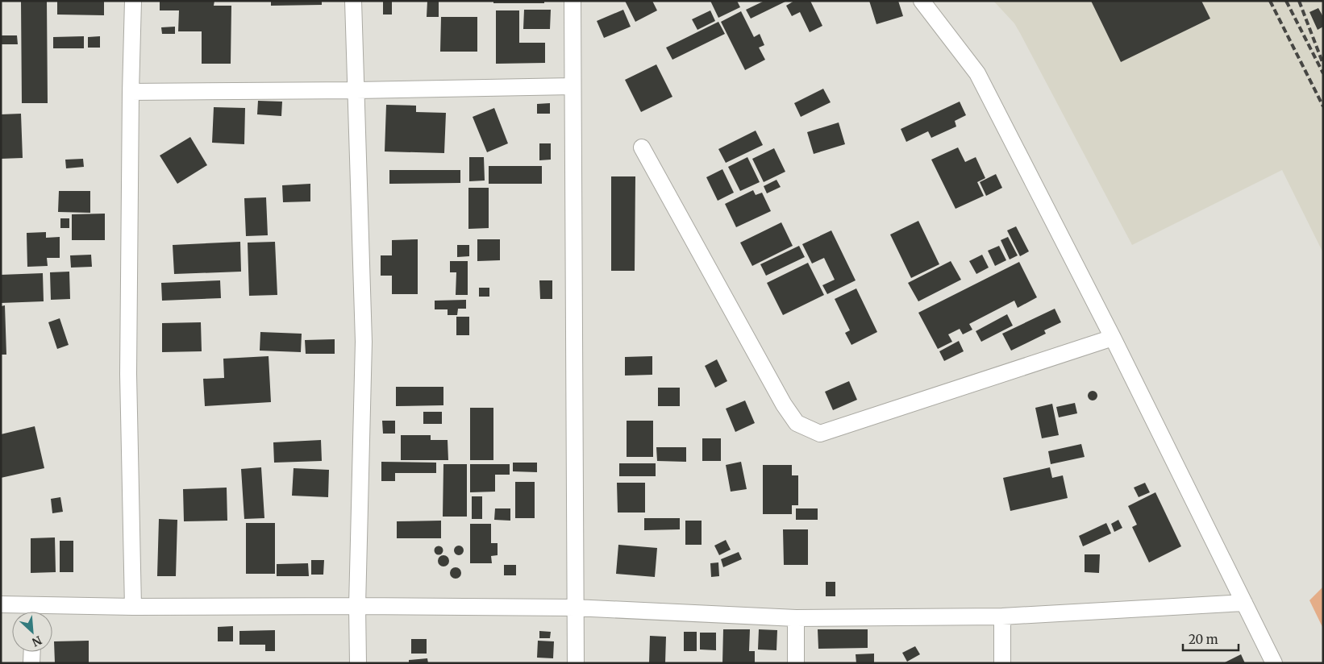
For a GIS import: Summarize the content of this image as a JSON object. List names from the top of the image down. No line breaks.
{"scale_bar":"20 m","north":"bottom right"}
